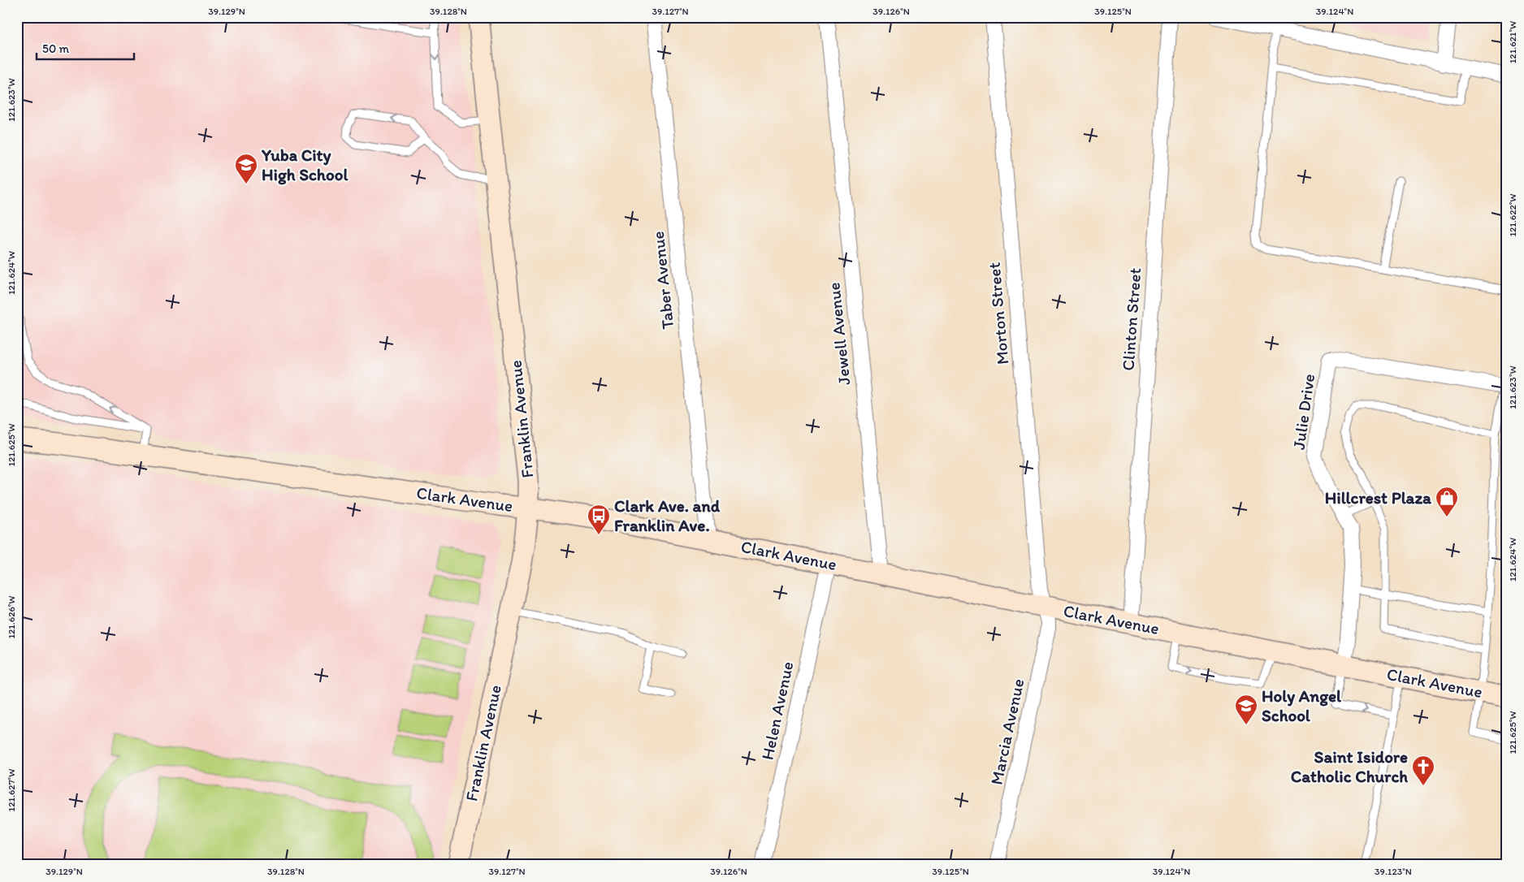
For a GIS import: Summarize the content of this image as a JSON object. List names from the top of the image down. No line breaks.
{"streets":{"street":["Taber Avenue","Morton Street","Clinton Street","Jewell Avenue","Julie Drive","Franklin Avenue","Clark Avenue","Helen Avenue","Marcia Avenue"]},"crossings":[["Taber Avenue","Clark Avenue"],["Morton Street","Clark Avenue"],["Morton Street","Marcia Avenue"],["Clinton Street","Clark Avenue"],["Jewell Avenue","Clark Avenue"],["Julie Drive","Clark Avenue"],["Franklin Avenue","Clark Avenue"],["Clark Avenue","Helen Avenue"],["Clark Avenue","Marcia Avenue"]],"places":{"school or university":["Yuba City High School","Holy Angel School"],"shop":["Hillcrest Plaza"],"bus stop":["Clark Ave. and Franklin Ave."],"church":["Saint Isidore Catholic Church"]},"scale_bar":"50 m","coordinates":["39.129°N","39.128°N","39.127°N","39.126°N","39.125°N","39.124°N","121.621°W","121.623°W","121.622°W","121.624°W","121.625°W","121.626°W","121.627°W","39.123°N"]}
